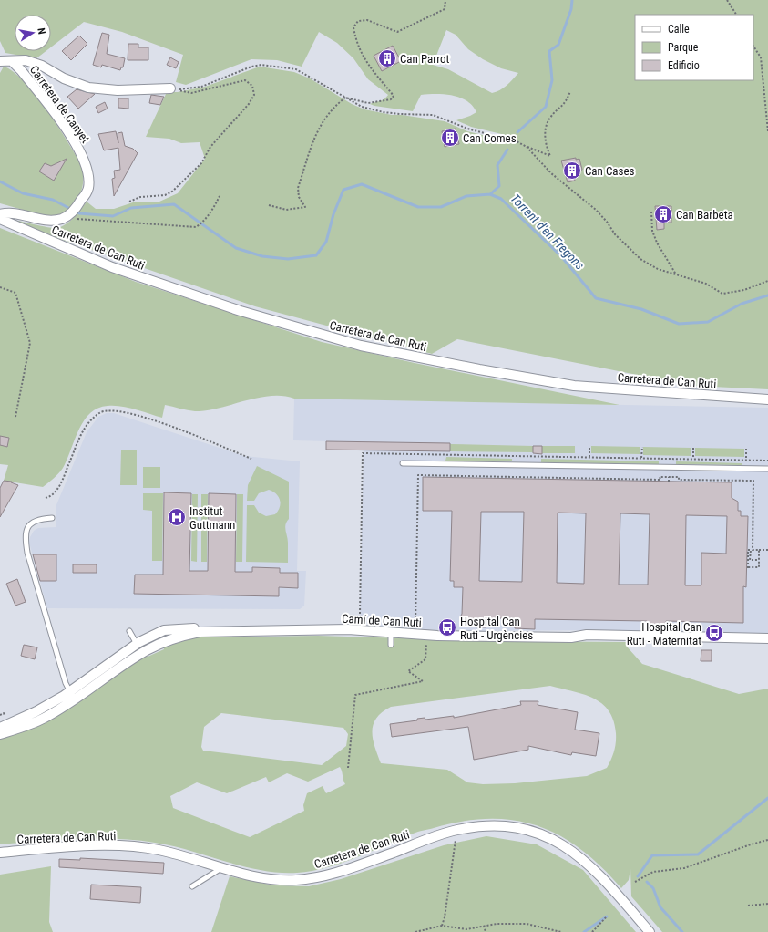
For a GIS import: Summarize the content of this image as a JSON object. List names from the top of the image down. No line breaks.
{"streets":{"street":["Carretera de Canyet","Carretera de Can Ruti","Camí de Can Ruti"]},"water":["Torrent d'en Fregons"],"places":{"building":["Can Parrot","Can Comes","Can Cases","Can Barbeta"],"hospital":["Institut Guttmann"],"bus stop":["Hospital Can Ruti - Urgències","Hospital Can Ruti - Maternitat"]},"legend":["Calle","Parque","Edificio"],"north":"right"}
